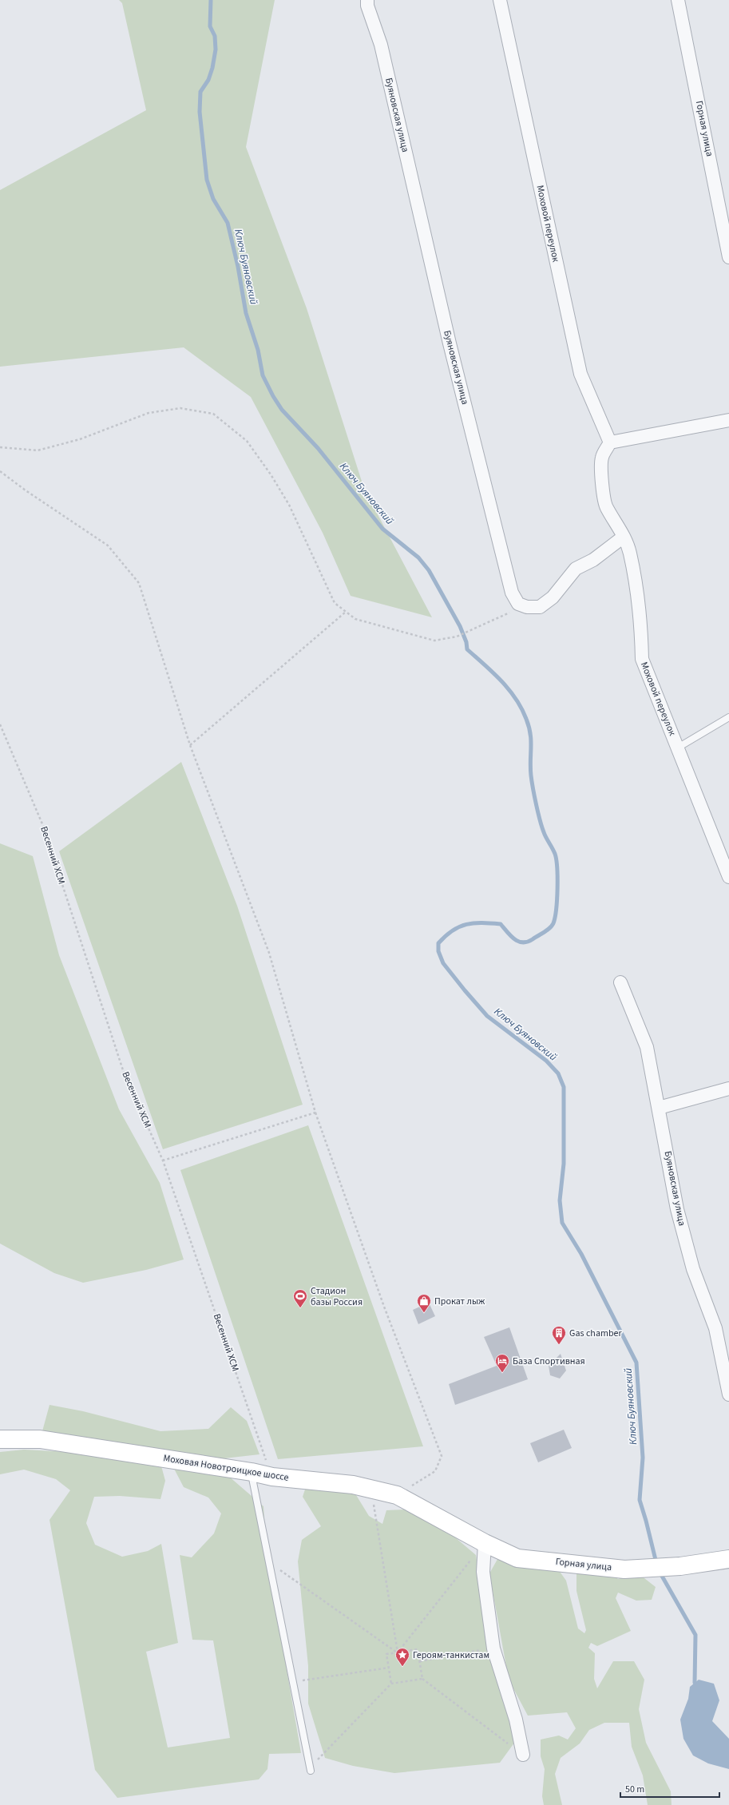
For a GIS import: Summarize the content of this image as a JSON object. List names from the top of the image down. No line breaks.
{"streets":{"main road":["Горная улица","Моховая Новотроицкое шоссе"],"street":["Буяновская улица","Моховой переулок"],"path":["Весенний ХСМ"]},"crossings":[["Горная улица","Моховая Новотроицкое шоссе"],["Весенний ХСМ","Моховая Новотроицкое шоссе"]],"water":["Ключ Буяновский"],"places":{"sports":["Стадион базы Россия"],"shop":["Прокат лыж"],"building":["Gas chamber"],"hotel":["База Спортивная"],"place":["Героям-танкистам"]},"scale_bar":"50 m"}
